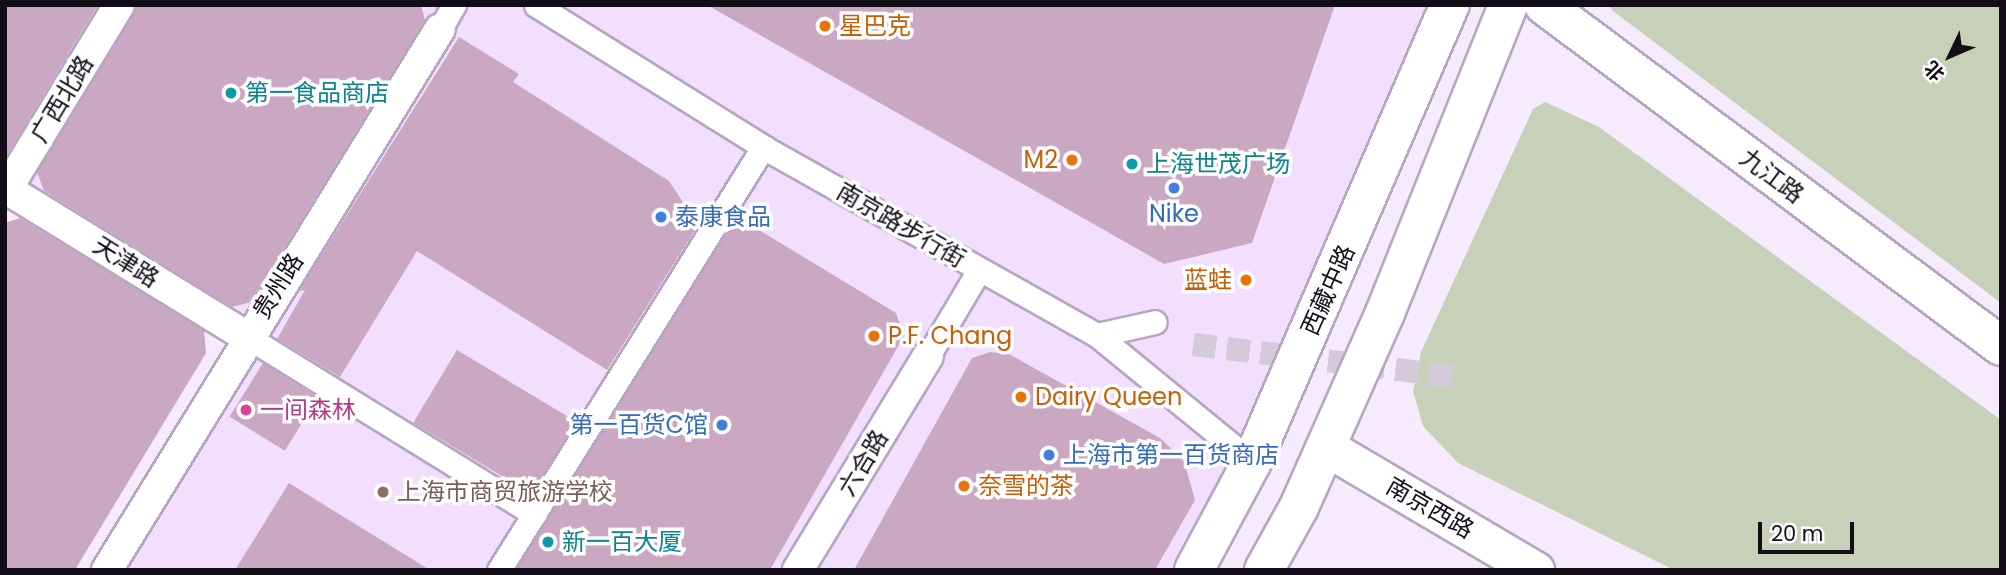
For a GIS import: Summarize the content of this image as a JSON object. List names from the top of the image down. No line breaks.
{"streets":{"main road":["九江路","西藏中路"],"street":["广西北路","南京路步行街","天津路","贵州路","六合路","南京西路"]},"crossings":[["广西北路","天津路"],["南京路步行街","西藏中路"],["天津路","贵州路"]],"places":["星巴克","第一食品商店","M2","上海世茂广场","Nike","泰康食品","蓝蛙","P.F. Chang","Dairy Queen","一间森林","第一百货C馆","上海市第一百货商店","奈雪的茶","上海市商贸旅游学校","新一百大厦"],"scale_bar":"20 m","north":"bottom left"}
